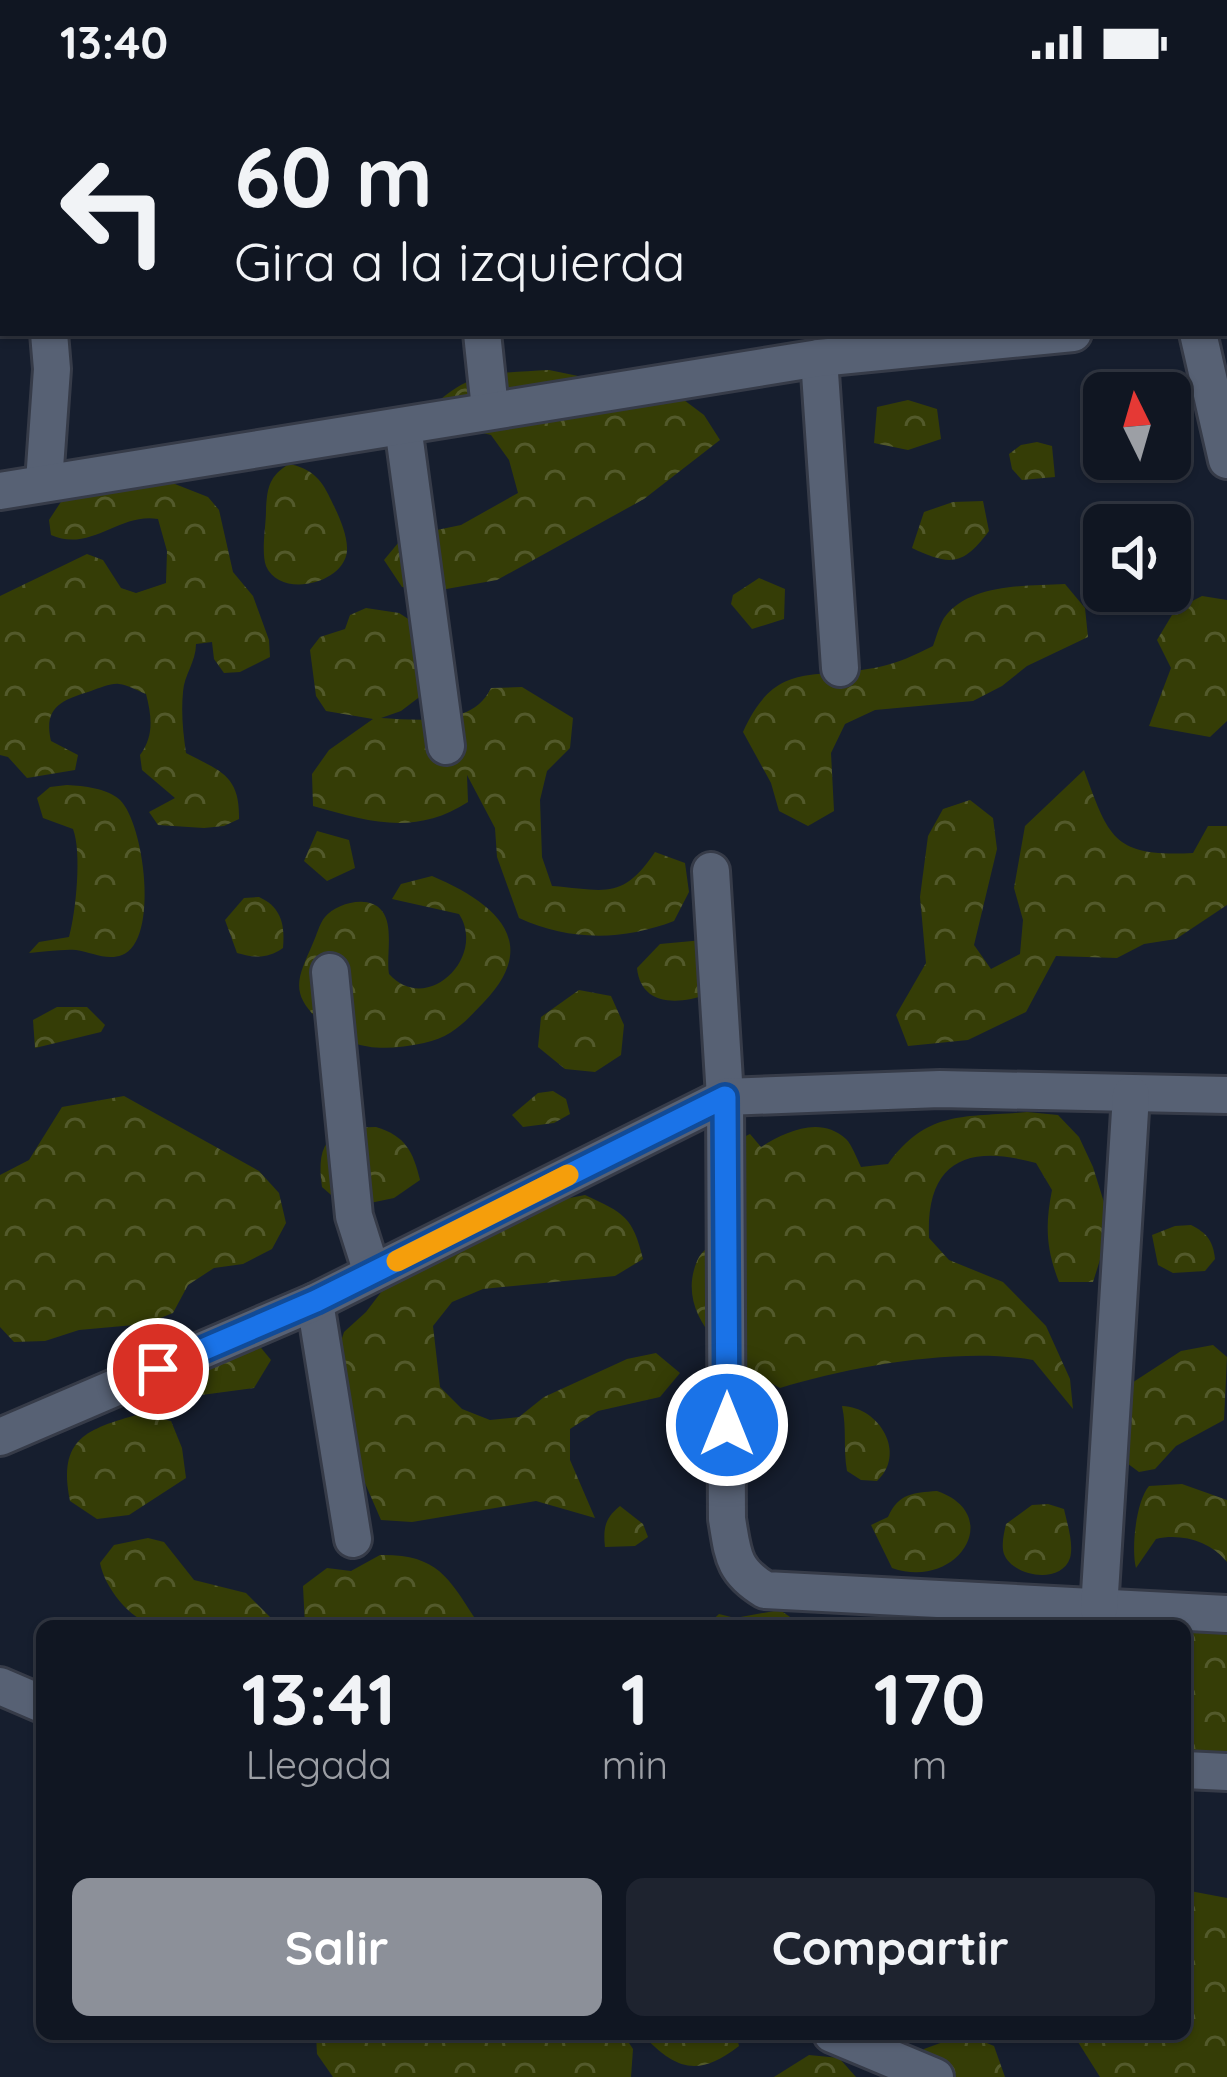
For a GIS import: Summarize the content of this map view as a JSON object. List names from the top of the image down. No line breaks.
{"north":"top","page":{"status":"13:40","turn":["60 m","Gira a la izquierda"],"eta":["13:41","Llegada","1","min","170","m"],"buttons":["Salir","Compartir"]}}
